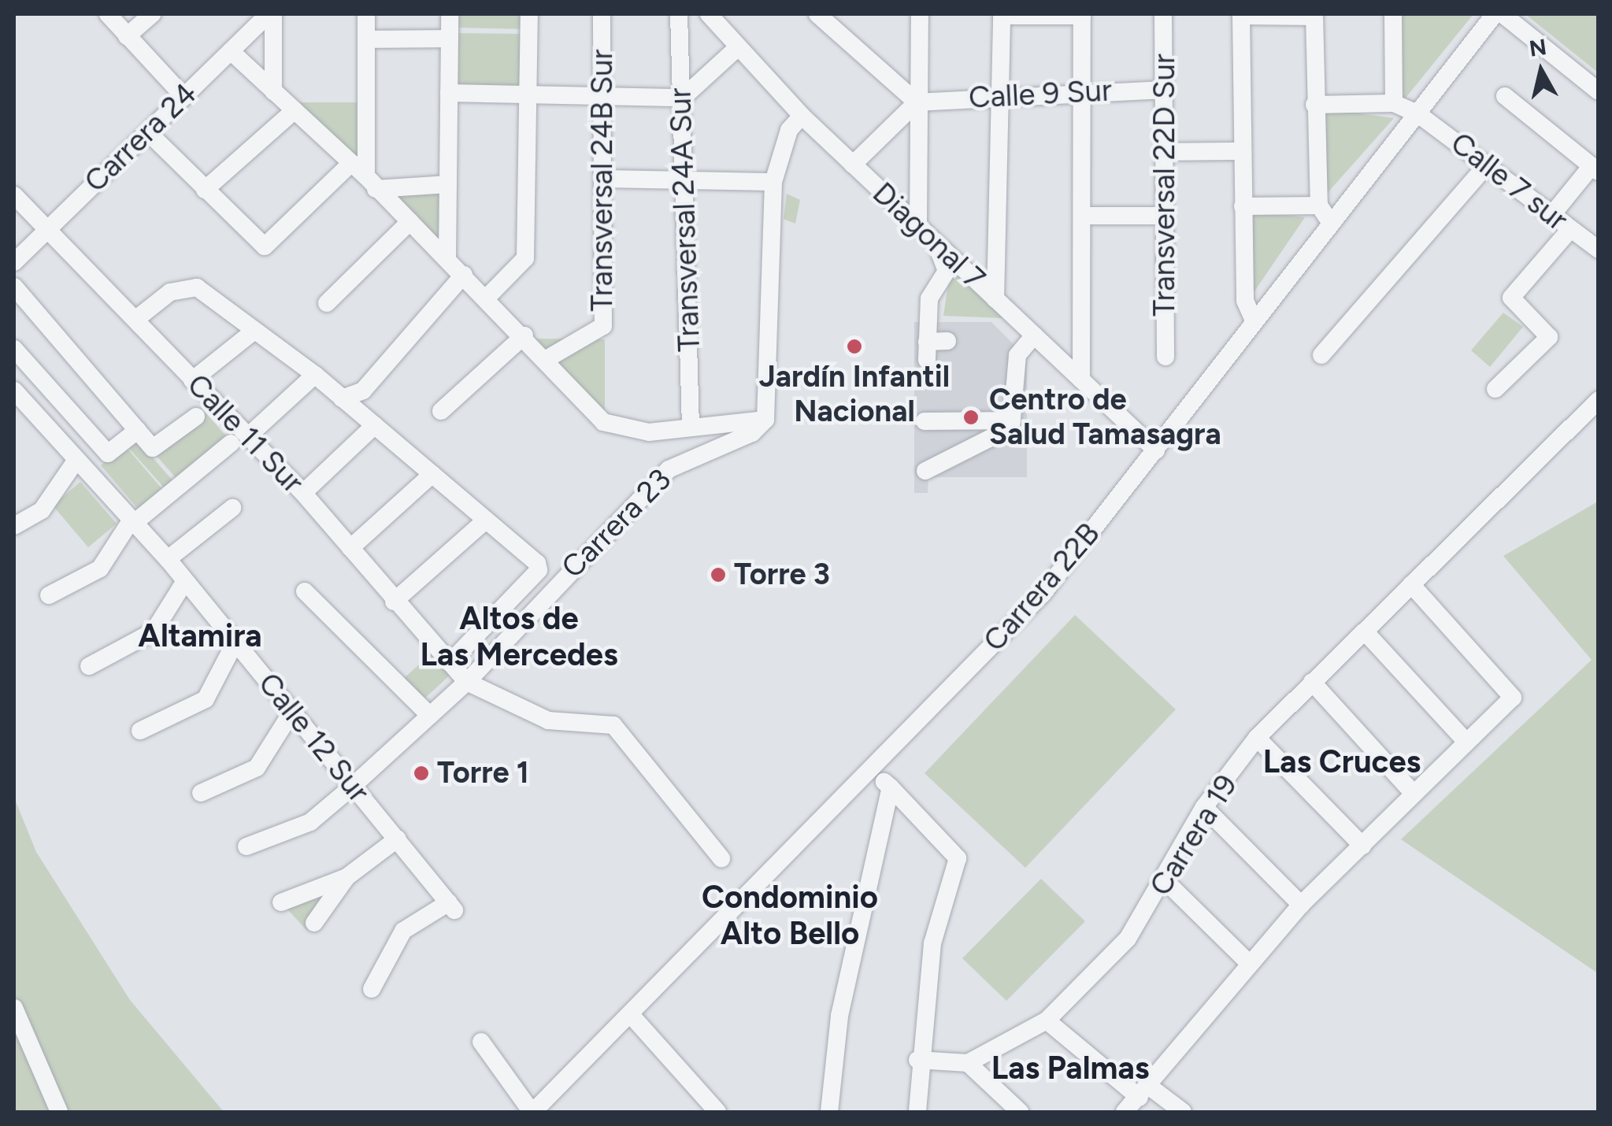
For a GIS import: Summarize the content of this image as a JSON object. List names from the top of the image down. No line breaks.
{"streets":{"street":["Calle 9 Sur","Carrera 24","Transversal 24B Sur","Calle 7 sur","Transversal 22D Sur","Transversal 24A Sur","Diagonal 7","Calle 11 Sur","Carrera 23","Carrera 22B","Calle 12 Sur","Carrera 19"]},"crossings":[["Calle 9 Sur","Transversal 22D Sur"],["Carrera 24","Calle 11 Sur"],["Calle 7 sur","Carrera 22B"],["Diagonal 7","Carrera 22B"],["Calle 11 Sur","Carrera 23"],["Carrera 23","Calle 12 Sur"]],"districts":["Altos de Las Mercedes","Altamira","Las Cruces","Condominio Alto Bello","Las Palmas"],"places":["Jardín Infantil Nacional","Centro de Salud Tamasagra","Torre 3","Torre 1"],"north":"top"}
